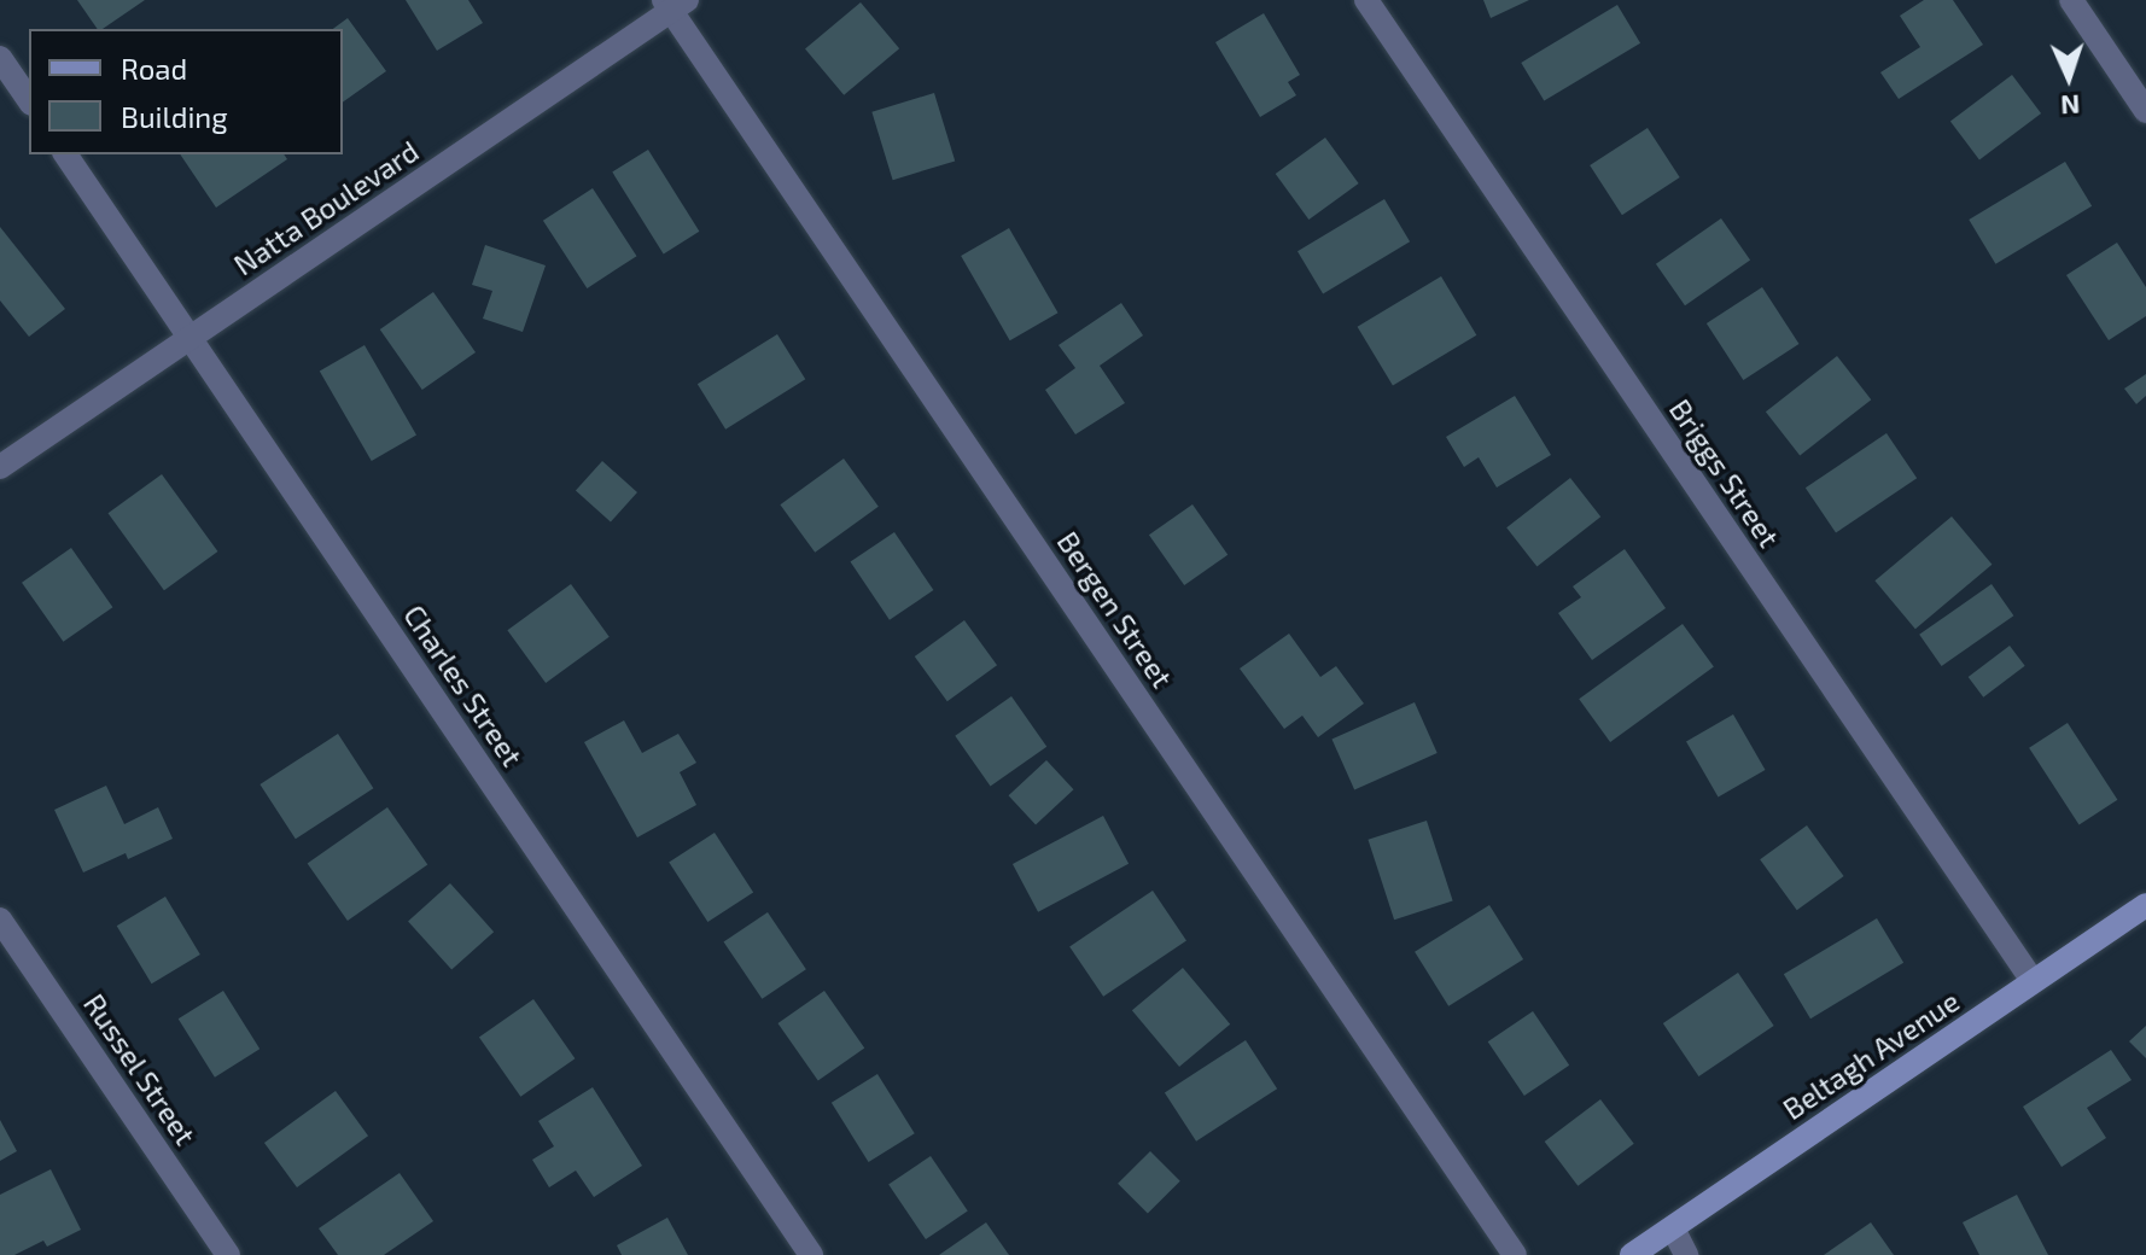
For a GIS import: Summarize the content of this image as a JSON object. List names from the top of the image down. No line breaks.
{"streets":{"street":["Natta Boulevard","Briggs Street","Bergen Street","Charles Street","Beltagh Avenue","Russel Street"]},"crossings":[["Natta Boulevard","Bergen Street"],["Natta Boulevard","Charles Street"],["Briggs Street","Beltagh Avenue"]],"legend":["Road","Building"],"north":"bottom"}
